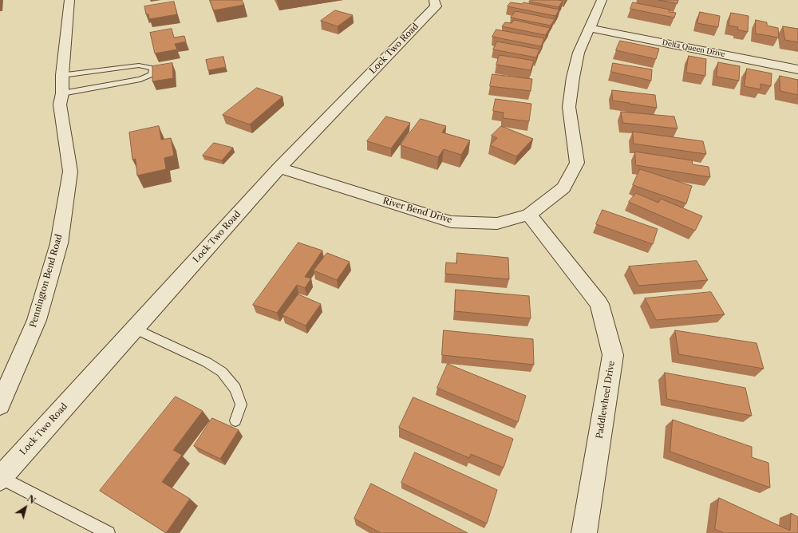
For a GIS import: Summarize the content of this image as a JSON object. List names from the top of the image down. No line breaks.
{"streets":{"street":["Lock Two Road","Delta Queen Drive","River Bend Drive","Pennington Bend Road","Paddlewheel Drive"]},"crossings":[["Lock Two Road","River Bend Drive"],["Delta Queen Drive","River Bend Drive"],["River Bend Drive","Paddlewheel Drive"]],"north":"top right"}
